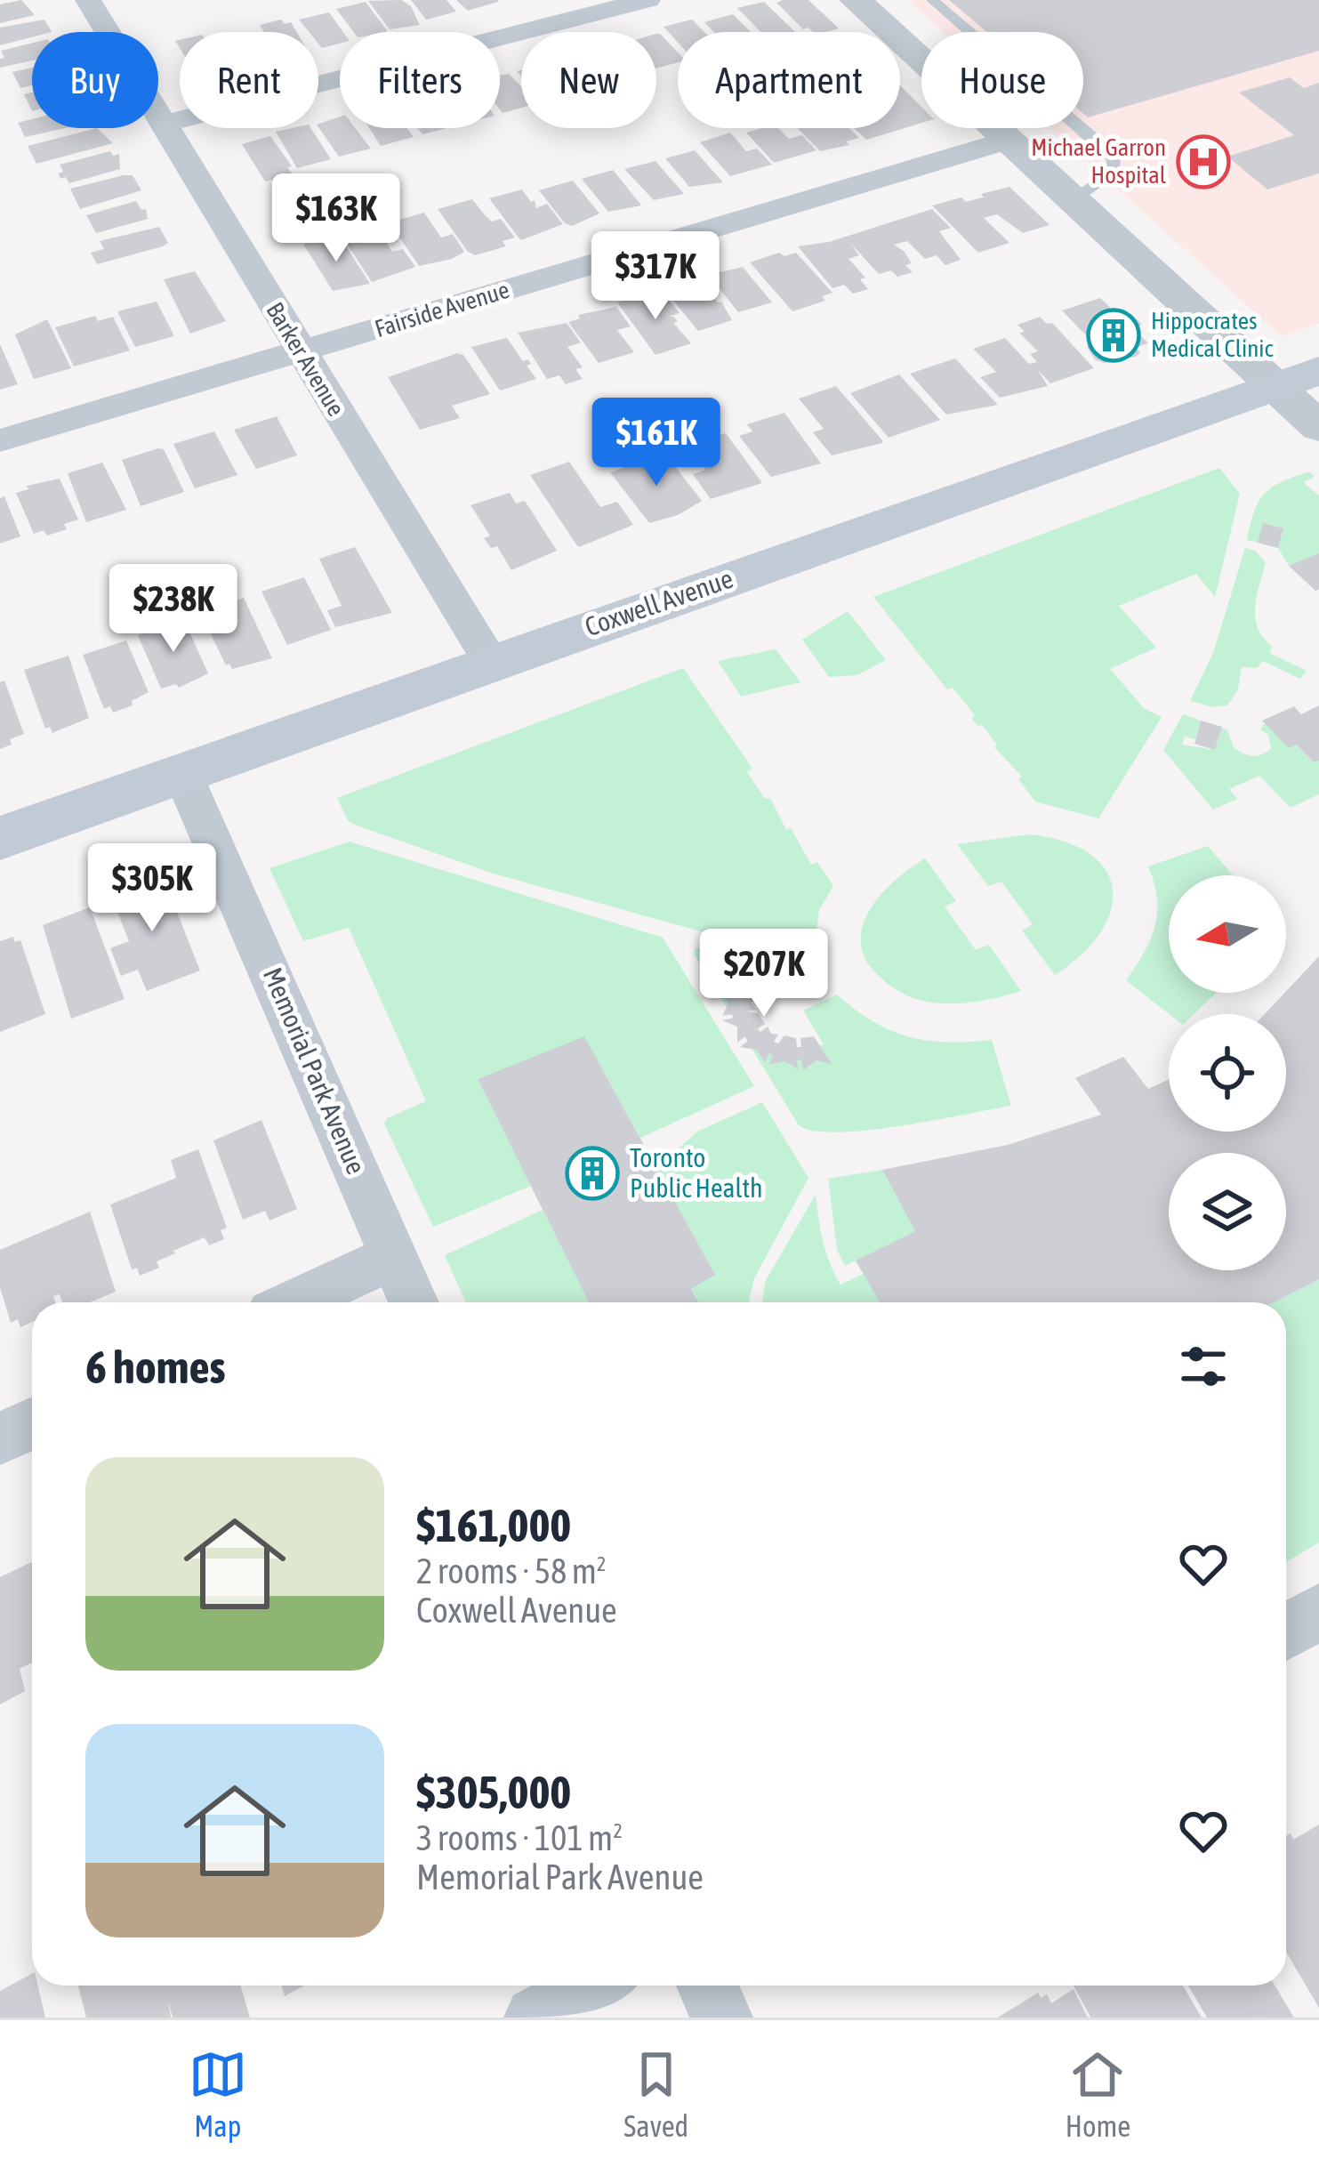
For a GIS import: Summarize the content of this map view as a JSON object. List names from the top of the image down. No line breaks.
{"streets":{"main road":["Coxwell Avenue"],"street":["Fairside Avenue","Barker Avenue","Memorial Park Avenue"]},"crossings":[["Fairside Avenue","Barker Avenue"],["Barker Avenue","Coxwell Avenue"],["Coxwell Avenue","Memorial Park Avenue"]],"places":{"hospital":["Michael Garron Hospital"],"building":["Hippocrates Medical Clinic","Toronto Public Health"]},"north":"left","page":{"chip":["Buy","Rent","Filters","New","Apartment","House"],"price":["$163K","$317K","$161K","$238K","$305K","$207K"],"heading":"6 homes","list":[{"name":"$161,000","note":"2 rooms · 58 m² · Coxwell Avenue"},{"name":"$305,000","note":"3 rooms · 101 m² · Memorial Park Avenue"}],"tabs":["Map","Saved","Home"]}}
